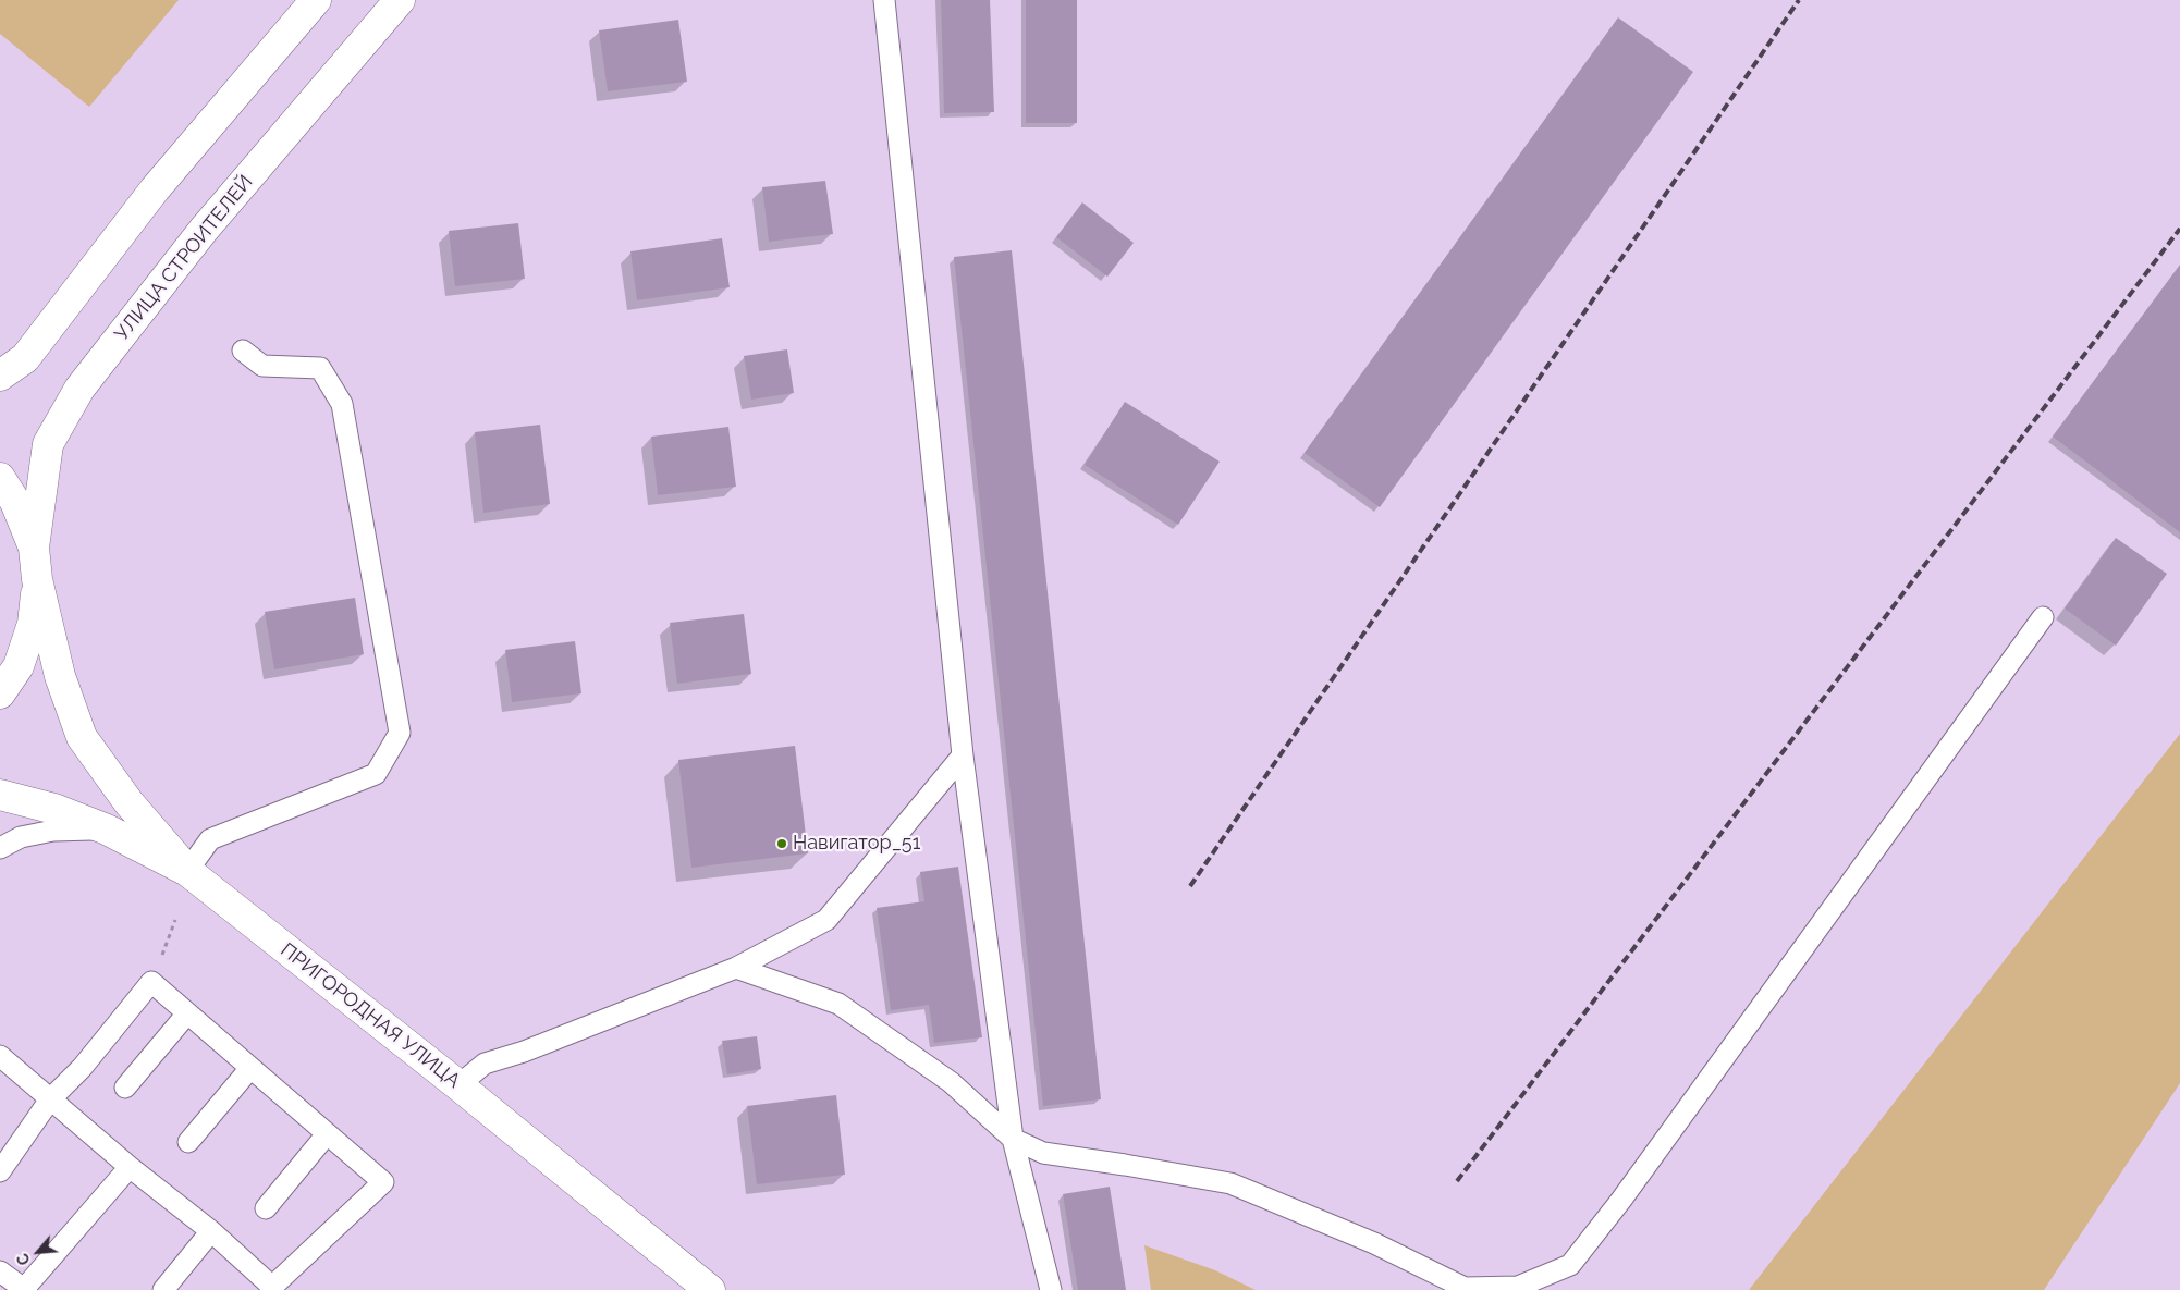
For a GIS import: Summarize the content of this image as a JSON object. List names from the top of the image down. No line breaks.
{"streets":{"main road":["УЛИЦА СТРОИТЕЛЕЙ","ПРИГОРОДНАЯ УЛИЦА"]},"places":["Навигатор_51"],"north":"bottom left"}
